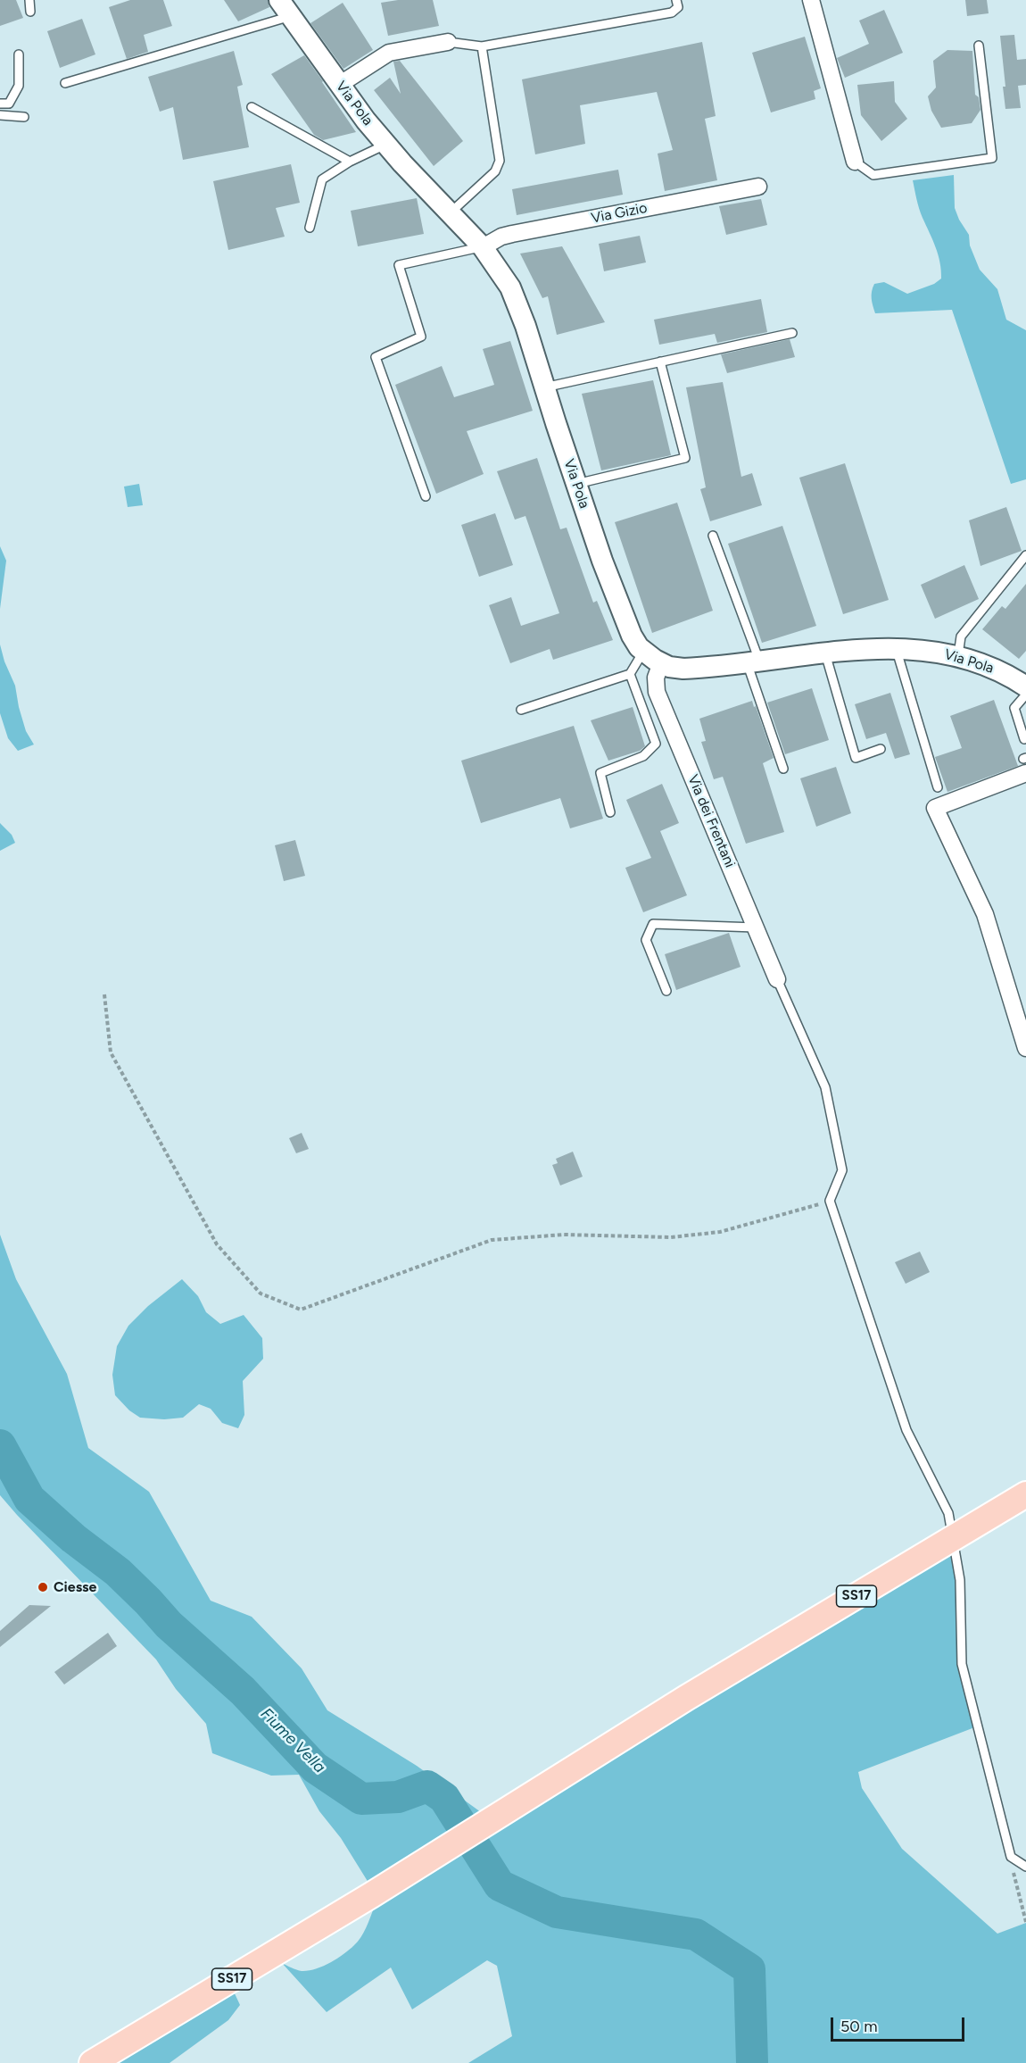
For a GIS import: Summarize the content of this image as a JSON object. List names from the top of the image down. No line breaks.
{"streets":{"main road":["SS17"],"street":["Via Pola","Via Gizio","Via dei Frentani"]},"crossings":[["Via Pola","Via Gizio"],["Via Pola","Via dei Frentani"]],"water":["Fiume Vella"],"places":["Ciesse"],"scale_bar":"50 m"}
